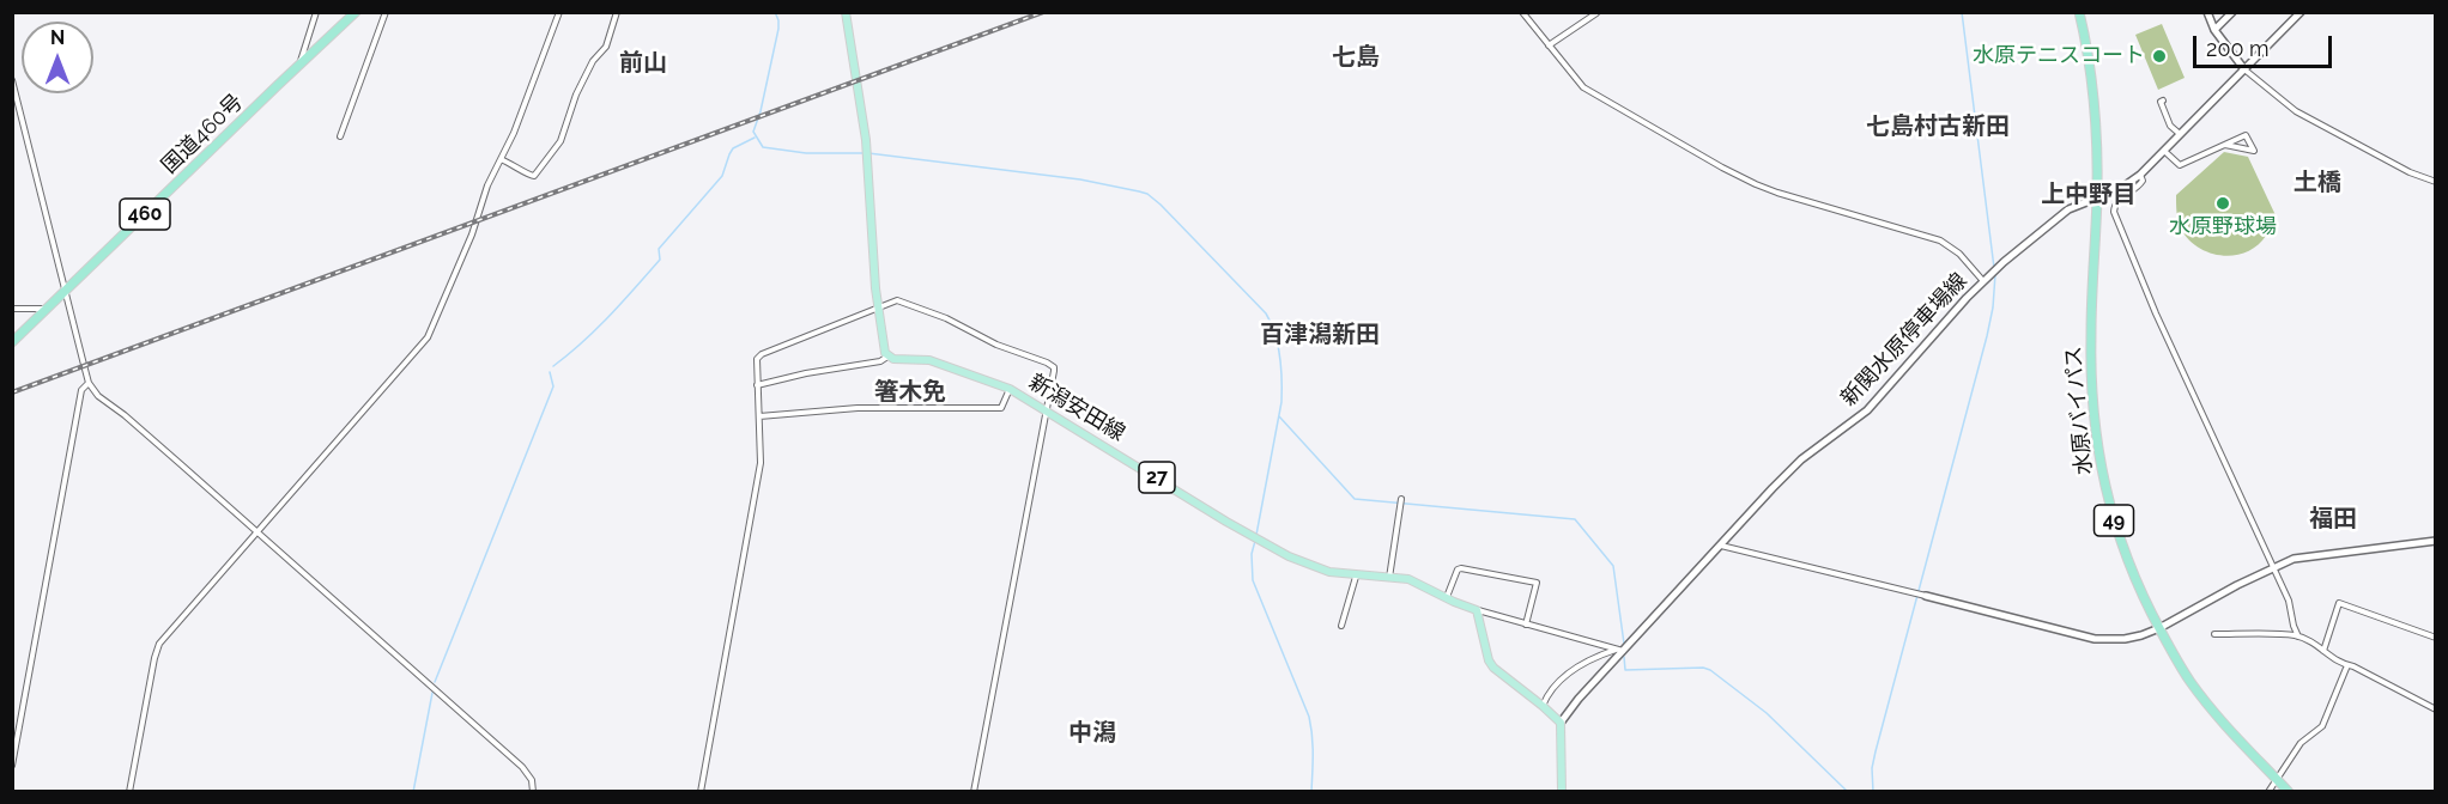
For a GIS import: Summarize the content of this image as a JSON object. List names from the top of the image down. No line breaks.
{"streets":{"highway":["国道460号","460","水原バイパス","49"],"main road":["新関水原停車場線","新潟安田線","27"]},"crossings":[["新関水原停車場線","水原バイパス"]],"districts":["七島","前山","七島村古新田","土橋","上中野目","百津潟新田","箸木免","福田","中潟"],"places":["水原テニスコート","水原野球場"],"scale_bar":"200 m","north":"top"}
